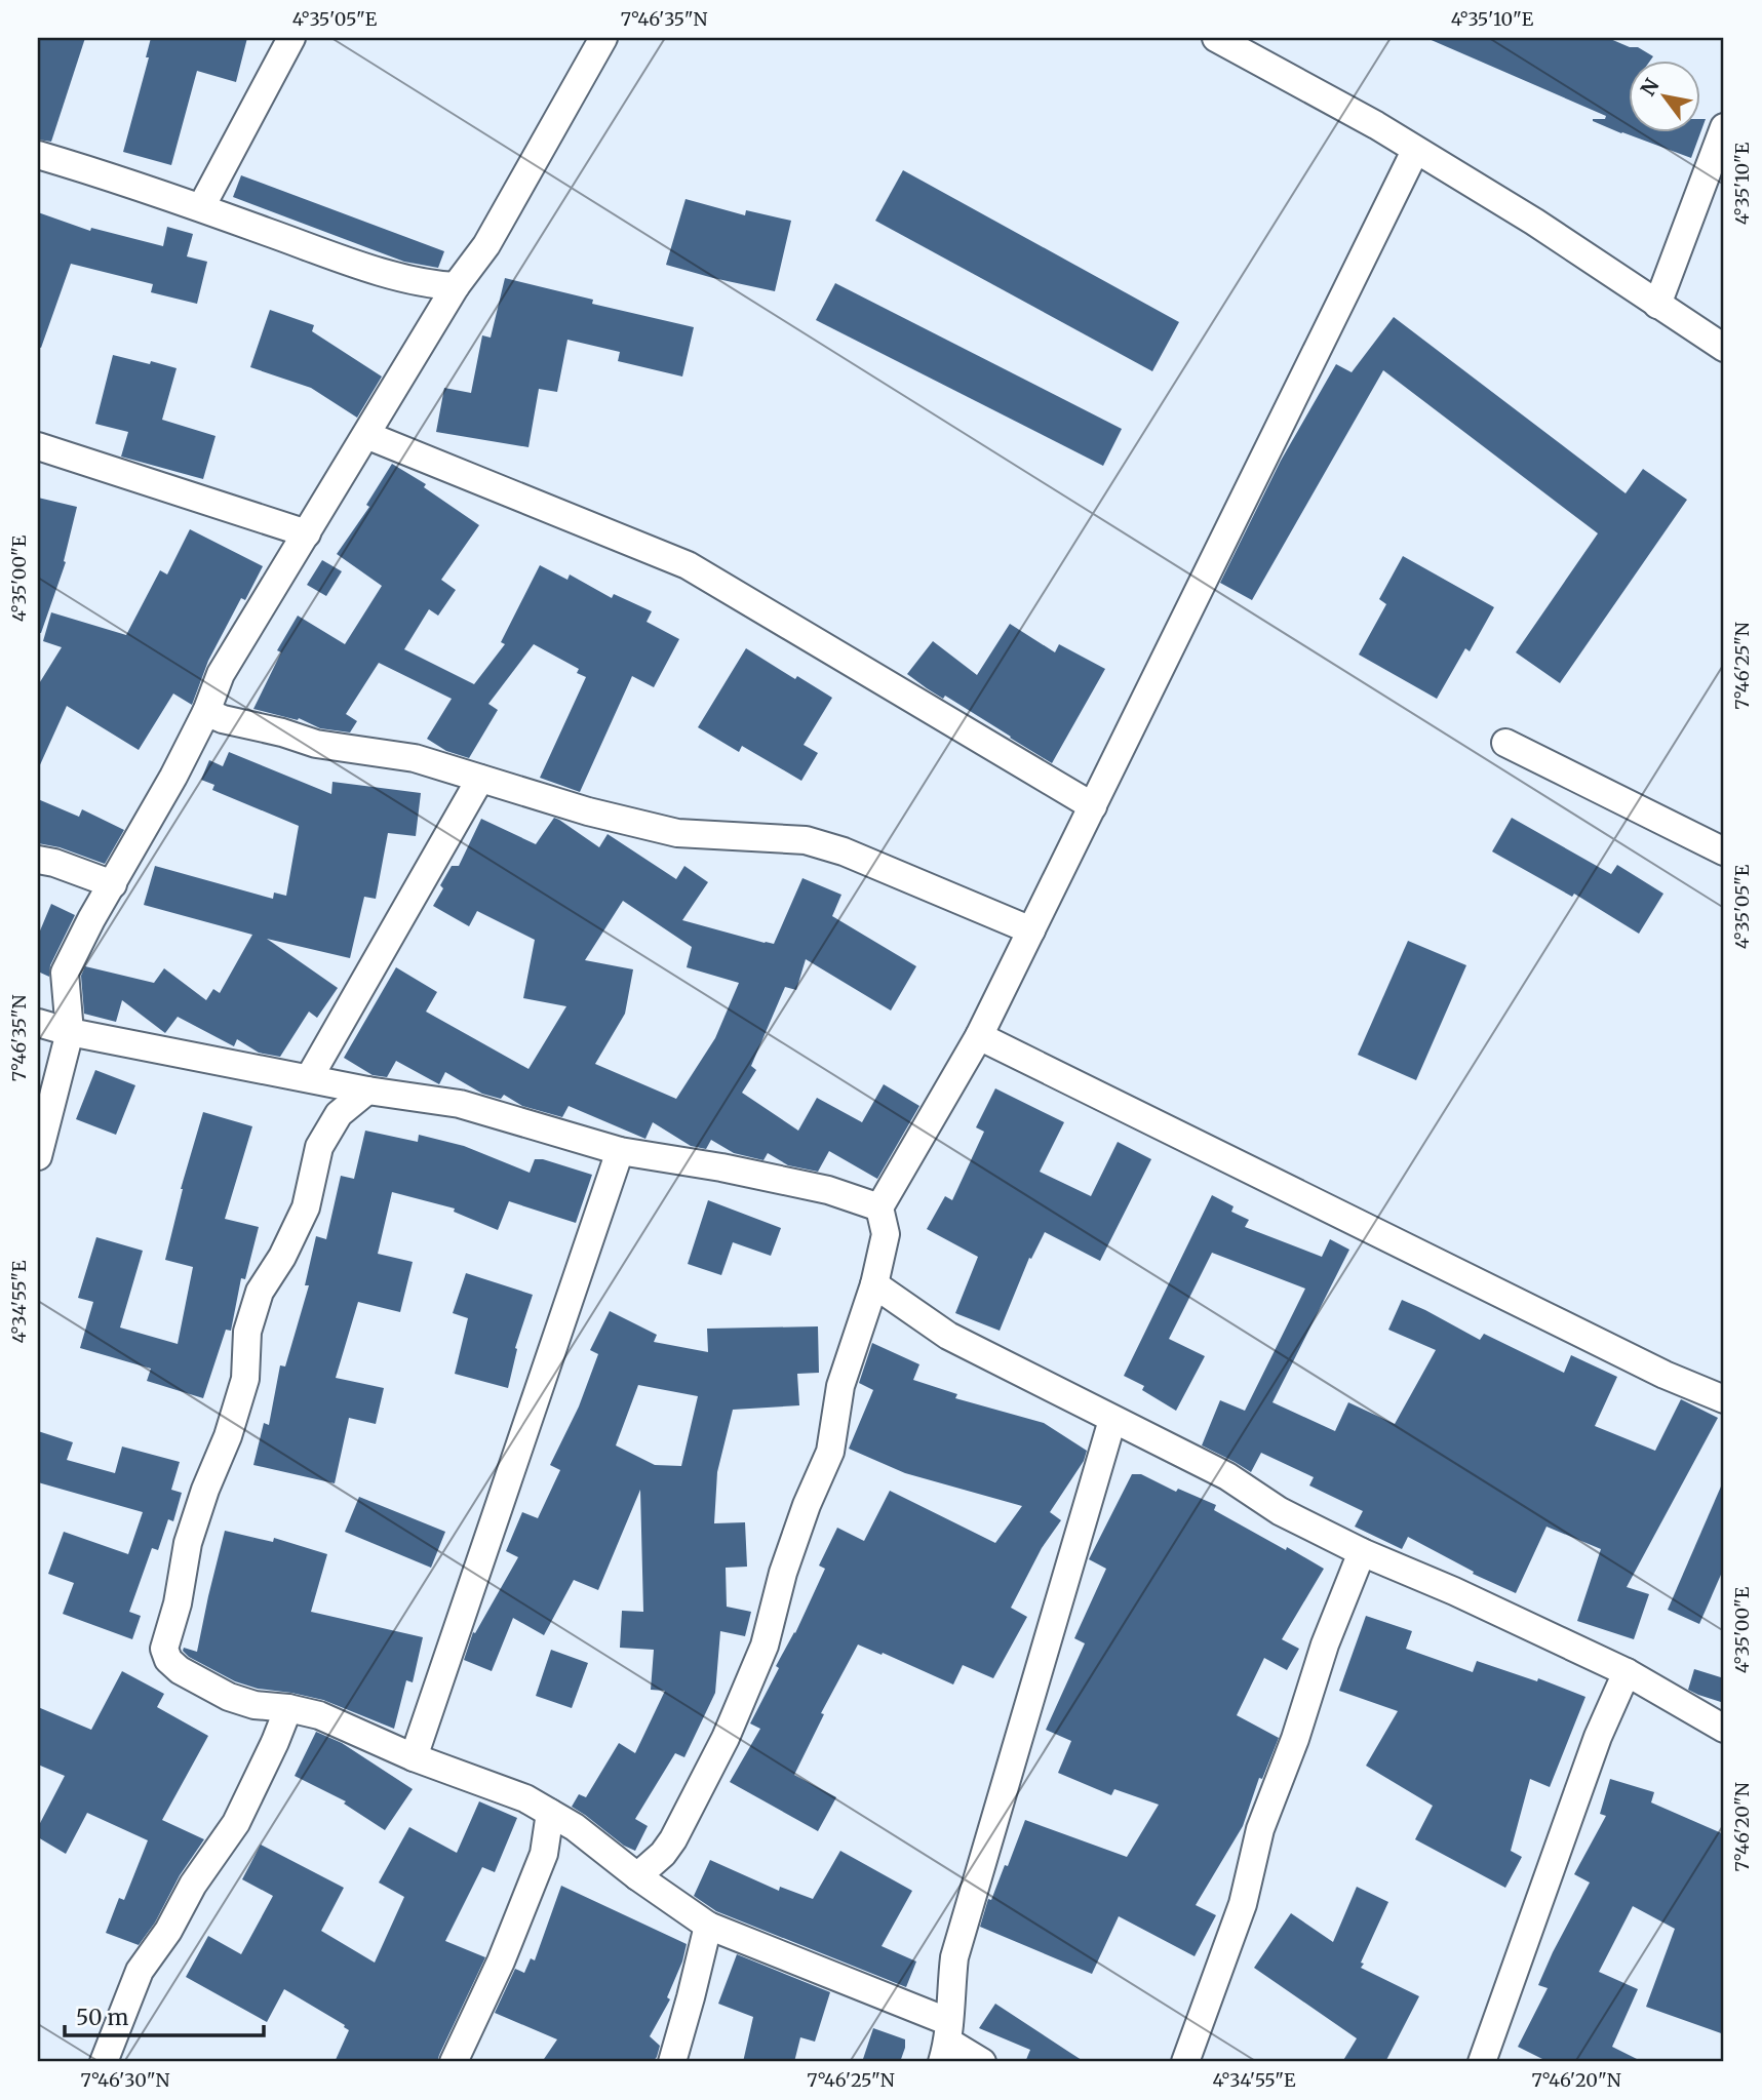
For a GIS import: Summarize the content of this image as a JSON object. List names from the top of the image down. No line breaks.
{"scale_bar":"50 m","north":"top left","coordinates":["4°35'05\"E","7°46'35\"N","4°35'10\"E","4°35'00\"E","7°46'25\"N","4°34'55\"E","7°46'20\"N","7°46'30\"N"]}
